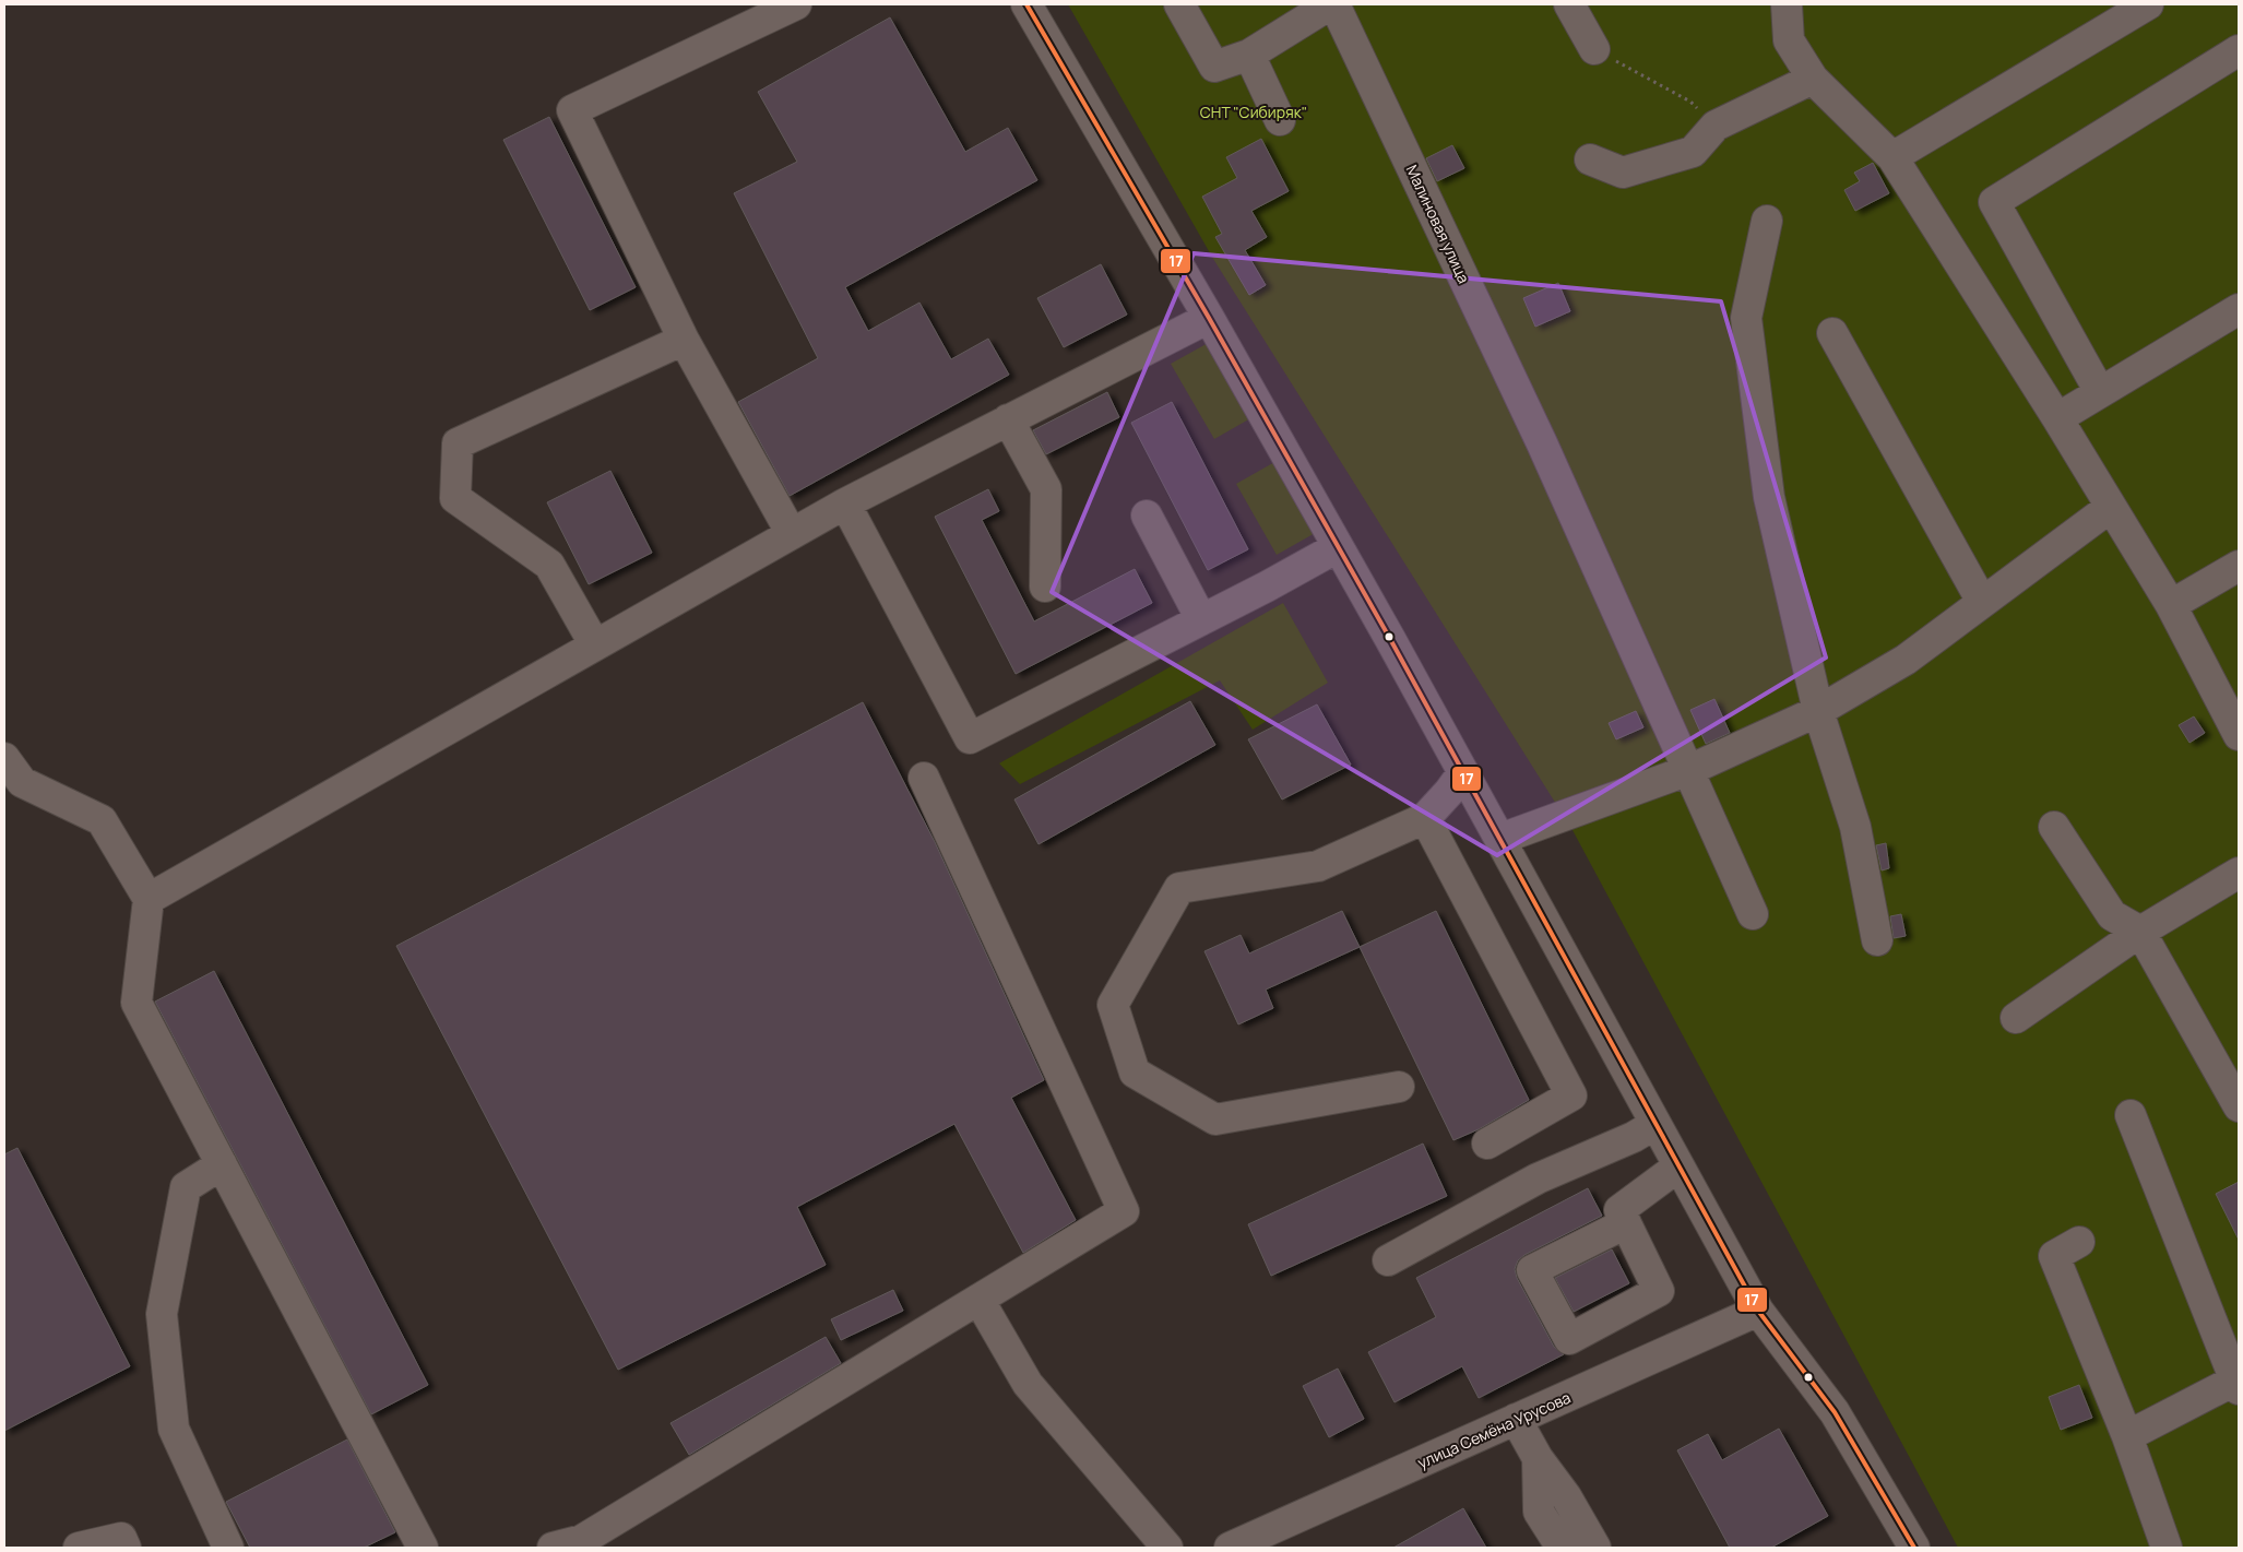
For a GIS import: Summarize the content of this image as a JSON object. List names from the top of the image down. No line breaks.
{"streets":{"street":["Малиновая улица","улица Семёна Урусова"]},"parks":["СНТ \"Сибиряк\""],"lines":["transit line 17"]}
